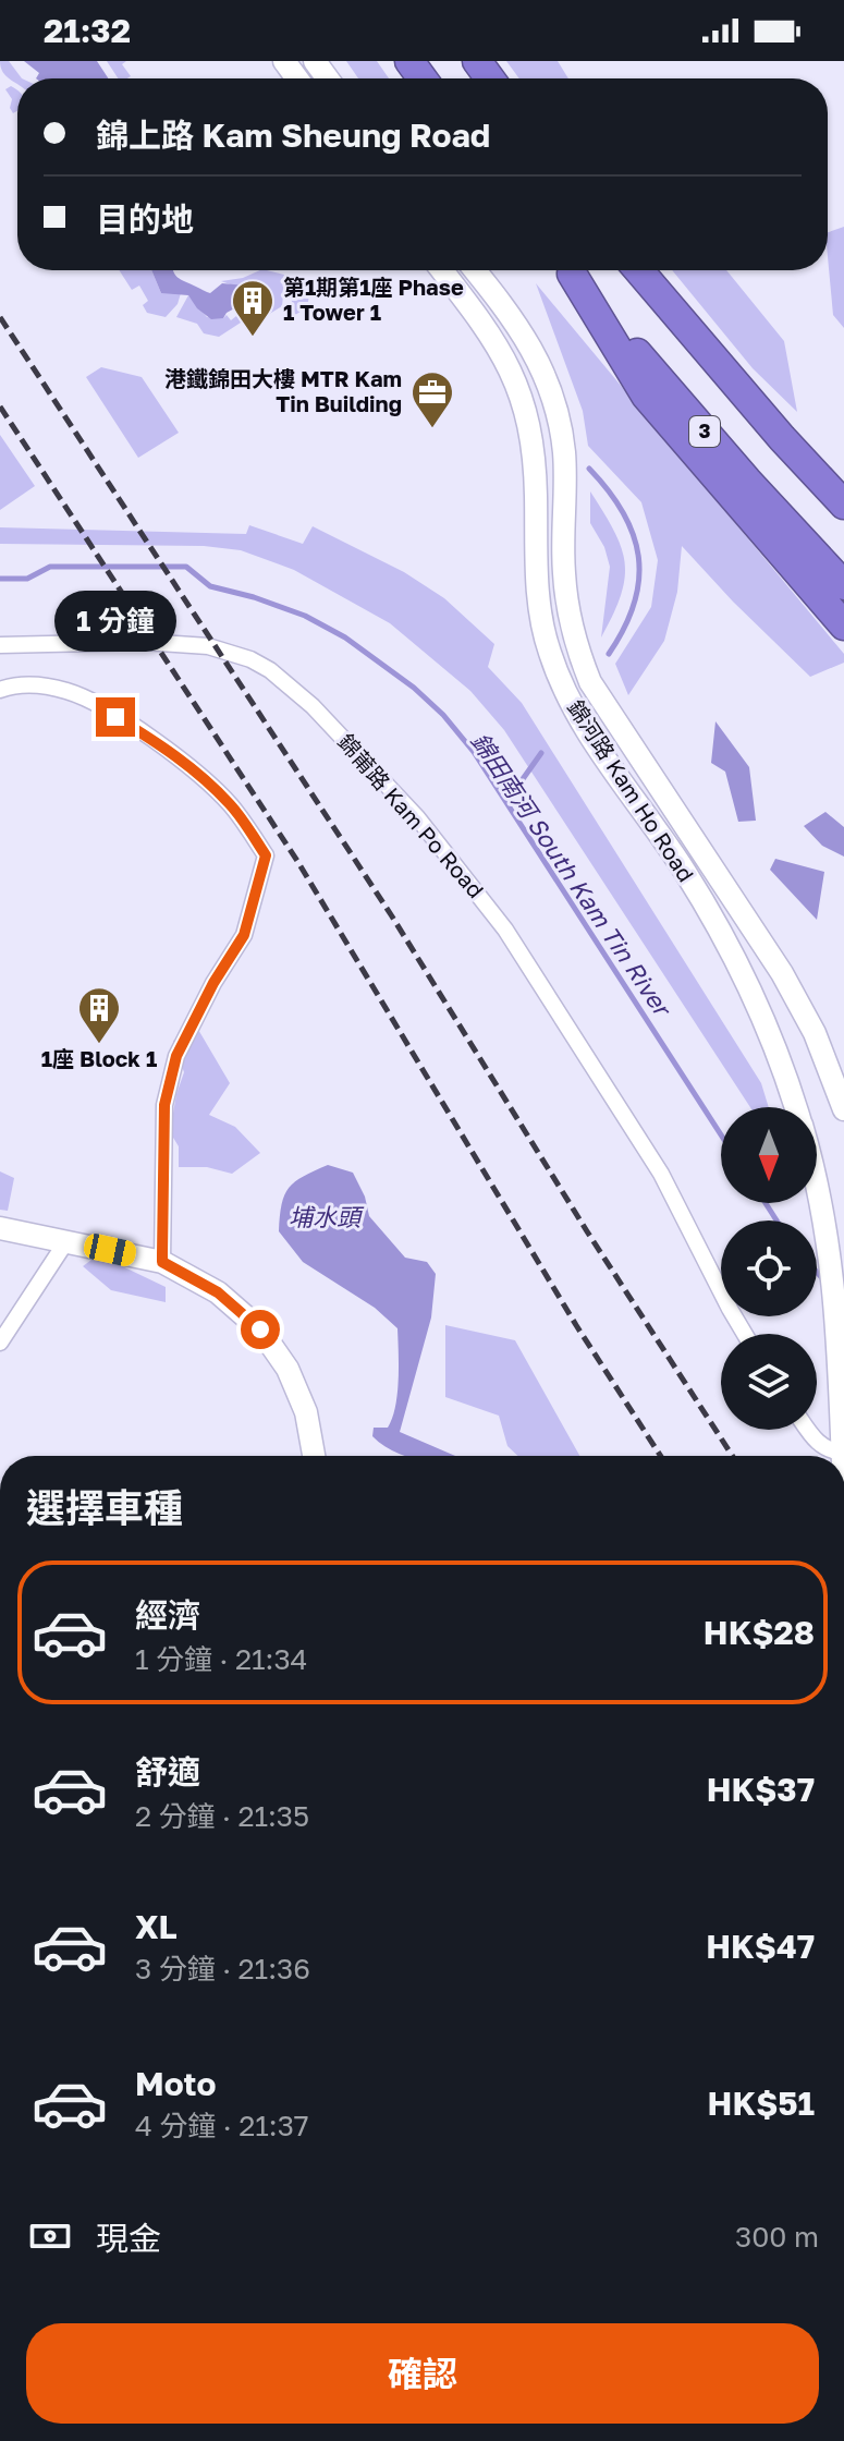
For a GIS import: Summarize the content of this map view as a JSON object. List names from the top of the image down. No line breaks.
{"streets":{"highway":["3"],"main road":["錦河路 Kam Ho Road"],"street":["錦莆路 Kam Po Road"]},"water":["錦田南河 South Kam Tin River","埔水頭"],"places":{"building":["第1期第1座 Phase 1 Tower 1","1座 Block 1"],"office":["港鐵錦田大樓 MTR Kam Tin Building"]},"north":"bottom","page":{"status":"21:32","banner":["錦上路 Kam Sheung Road","目的地"],"bubble":"1 分鐘","heading":"選擇車種","list":[{"name":"經濟","note":"1 分鐘 · 21:34","value":"HK$28"},{"name":"舒適","note":"2 分鐘 · 21:35","value":"HK$37"},{"name":"XL","note":"3 分鐘 · 21:36","value":"HK$47"},{"name":"Moto","note":"4 分鐘 · 21:37","value":"HK$51"}],"pay":["現金","300 m"],"buttons":"確認"}}
